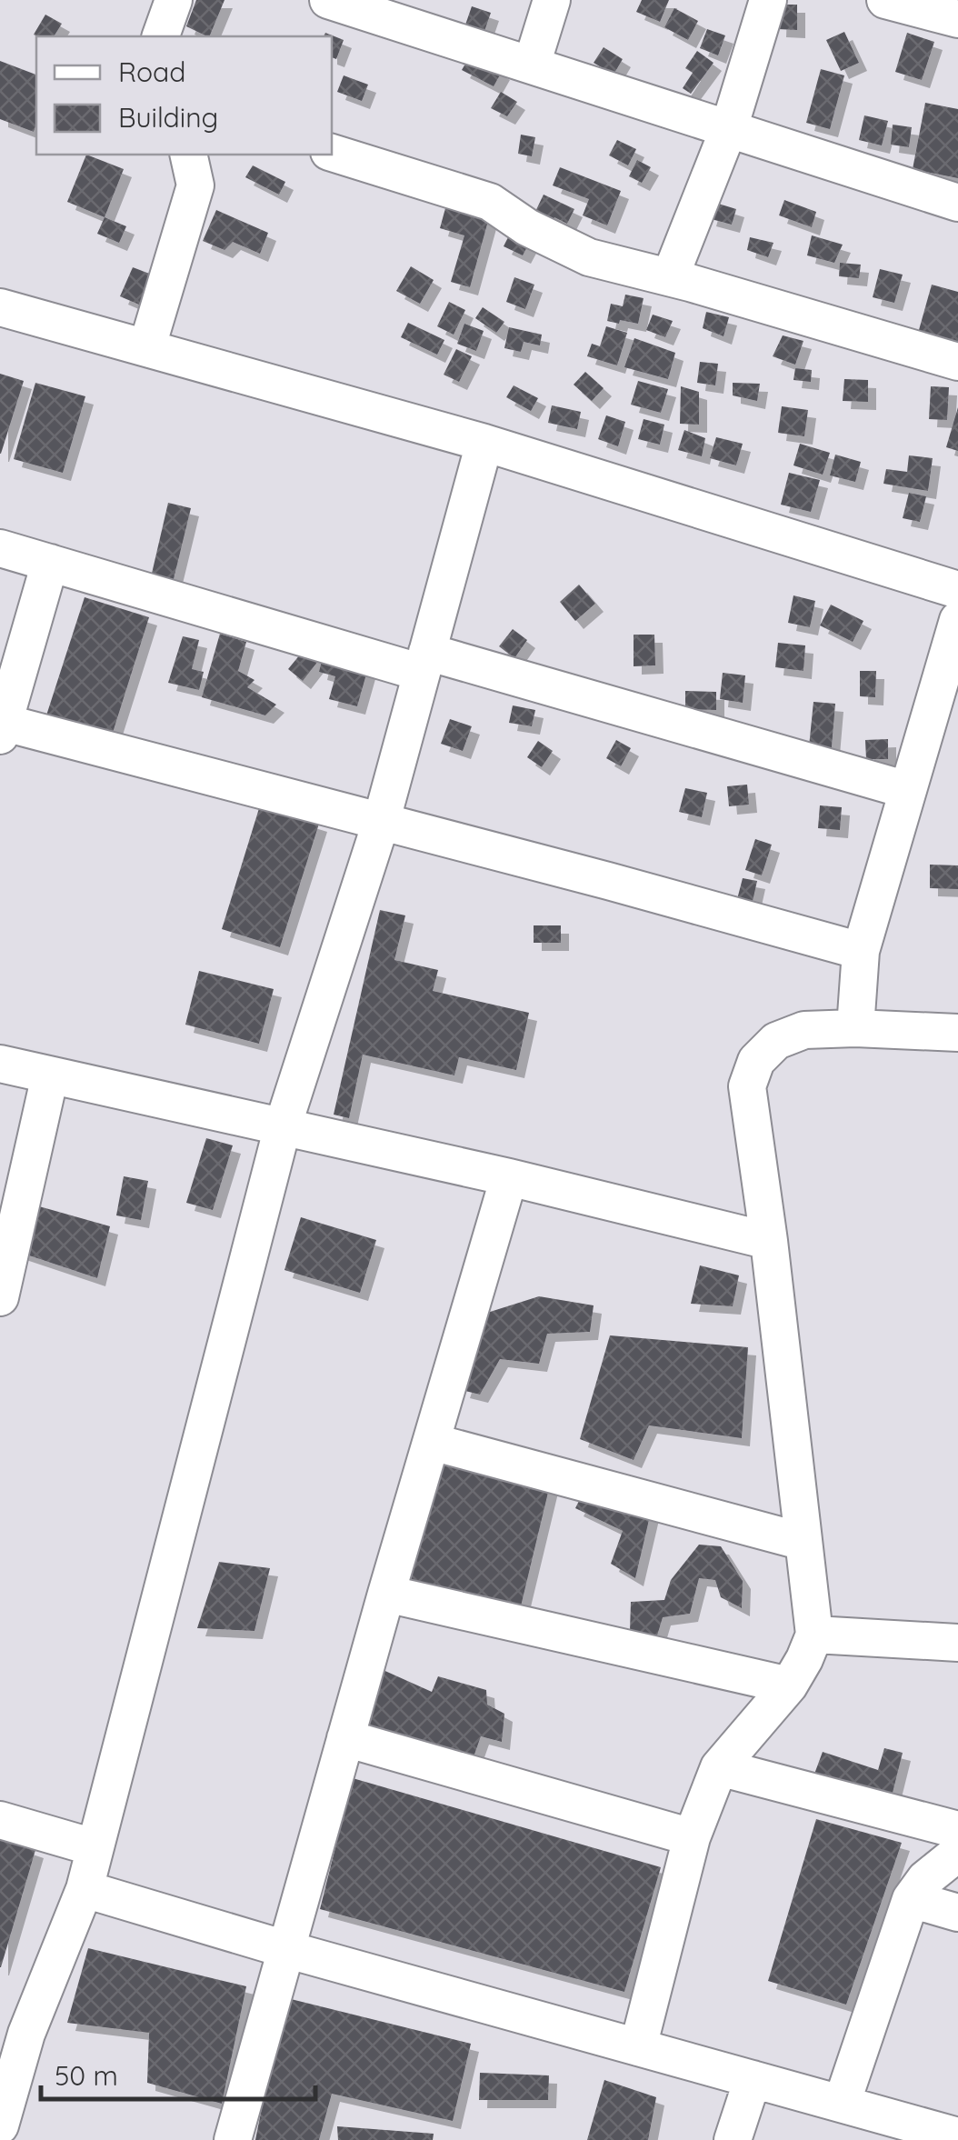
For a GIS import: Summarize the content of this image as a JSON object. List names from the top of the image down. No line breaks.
{"legend":["Road","Building"],"scale_bar":"50 m"}
